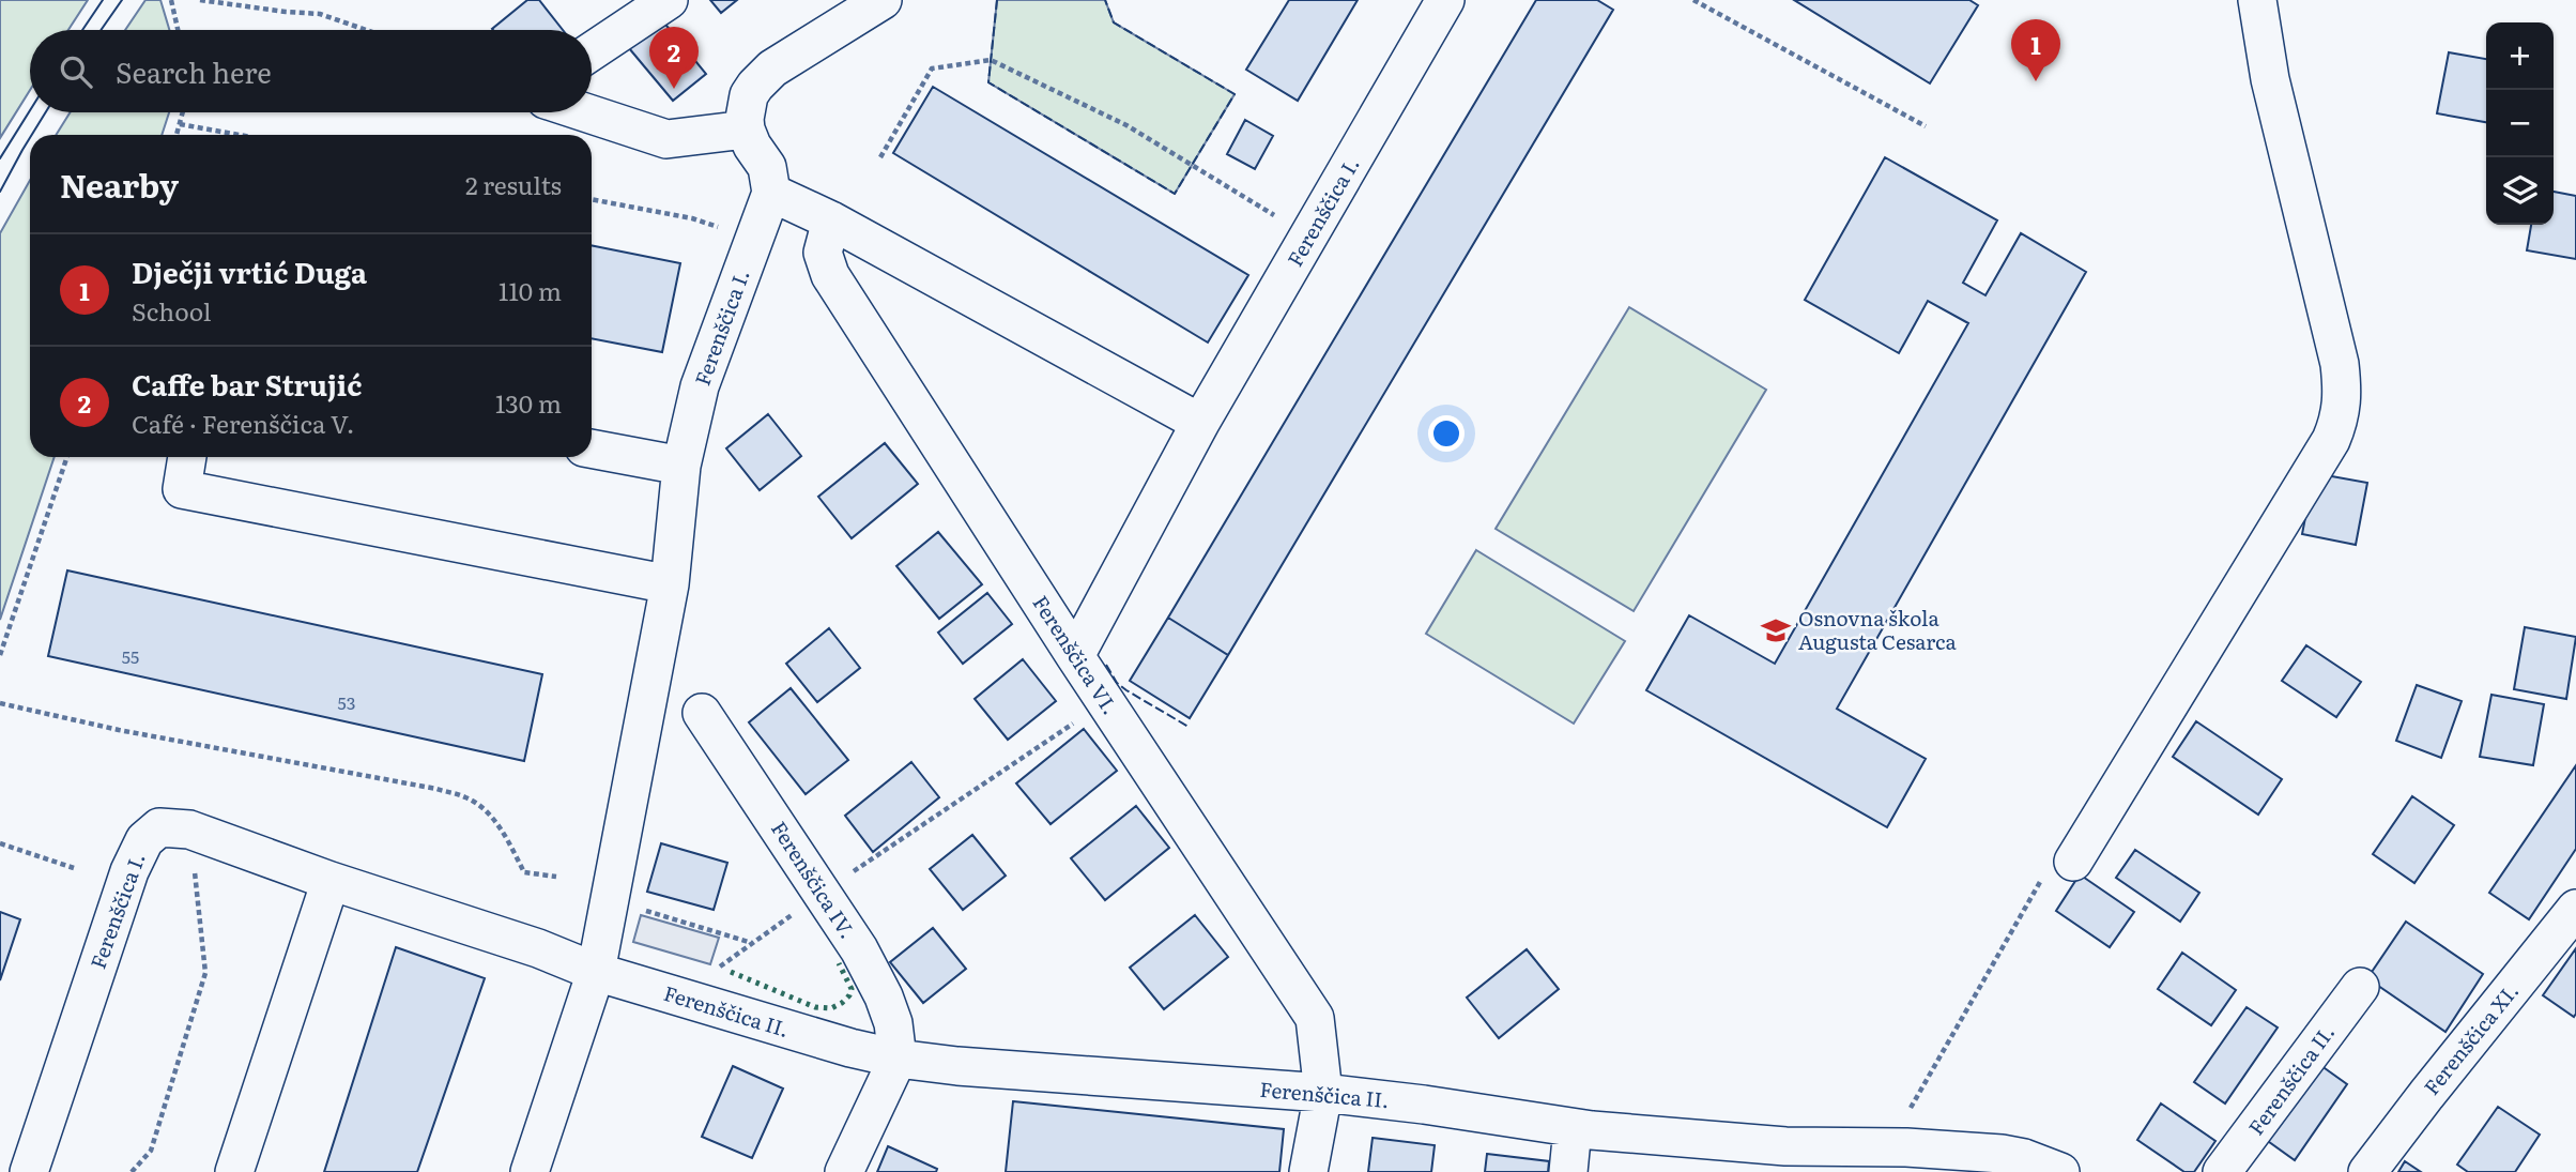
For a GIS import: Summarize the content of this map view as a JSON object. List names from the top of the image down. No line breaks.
{"streets":{"street":["Ferenščica I.","Ferenščica VI.","Ferenščica IV.","Ferenščica II.","Ferenščica XI."]},"crossings":[["Ferenščica I.","Ferenščica VI."],["Ferenščica I.","Ferenščica II."],["Ferenščica VI.","Ferenščica II."],["Ferenščica IV.","Ferenščica II."]],"places":{"school or university":["Osnovna škola Augusta Cesarca"]},"house_numbers":["55","53"],"page":{"pins":["1","2"],"map_buttons":["+","−"],"search":"Search here","heading":["Nearby","2 results"],"list":[{"mark":"1","name":"Dječji vrtić Duga","note":"School","value":"110 m"},{"mark":"2","name":"Caffe bar Strujić","note":"Café · Ferenščica V.","value":"130 m"}]}}
